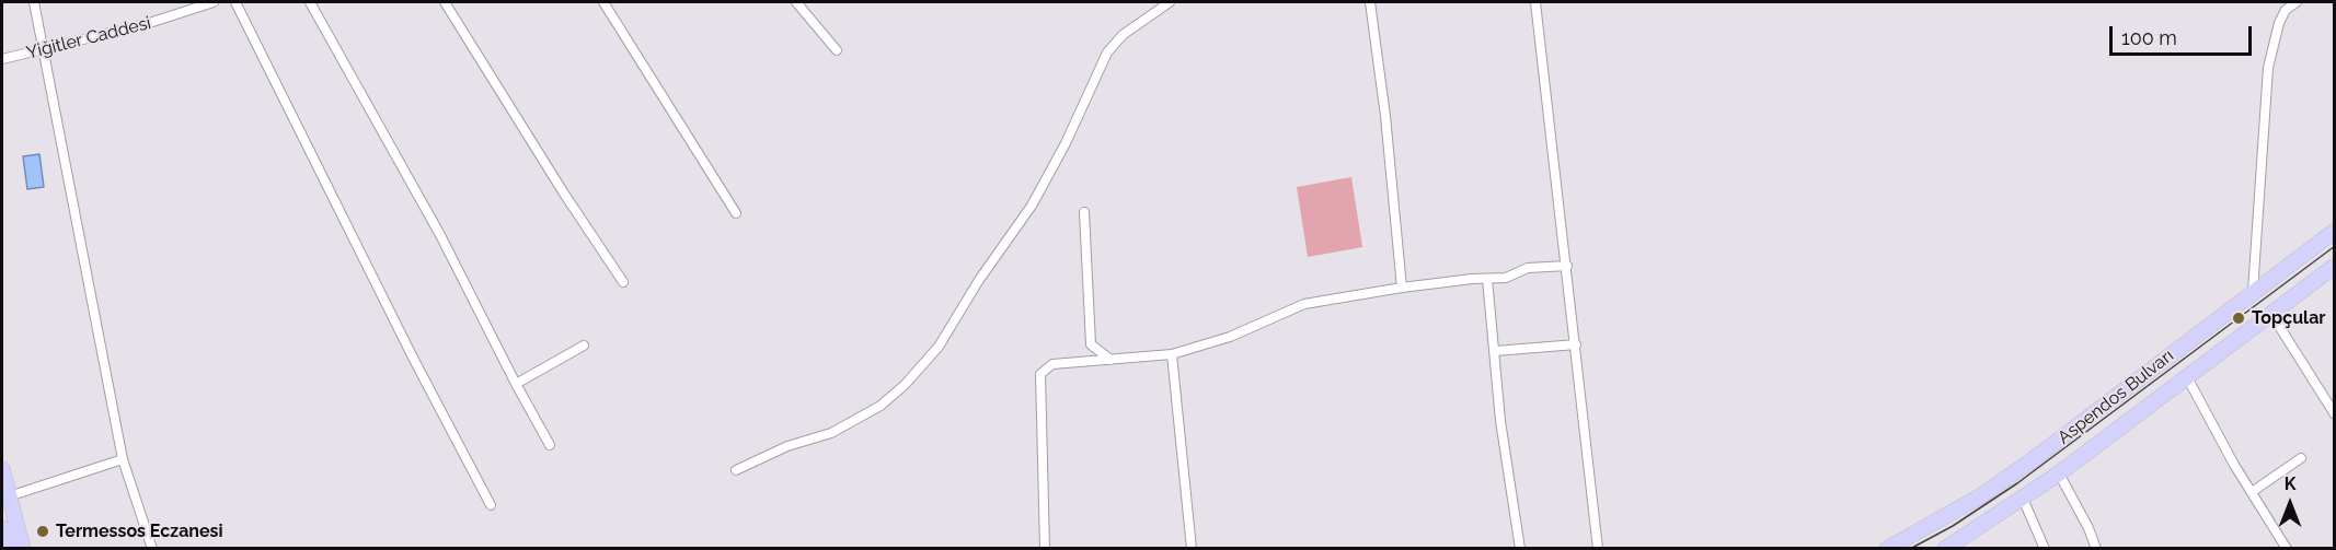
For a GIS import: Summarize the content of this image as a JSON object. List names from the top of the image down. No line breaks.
{"streets":{"main road":["Aspendos Bulvarı"],"street":["Yiğitler Caddesi"]},"places":["Topçular","Termessos Eczanesi"],"scale_bar":"100 m","north":"top"}
